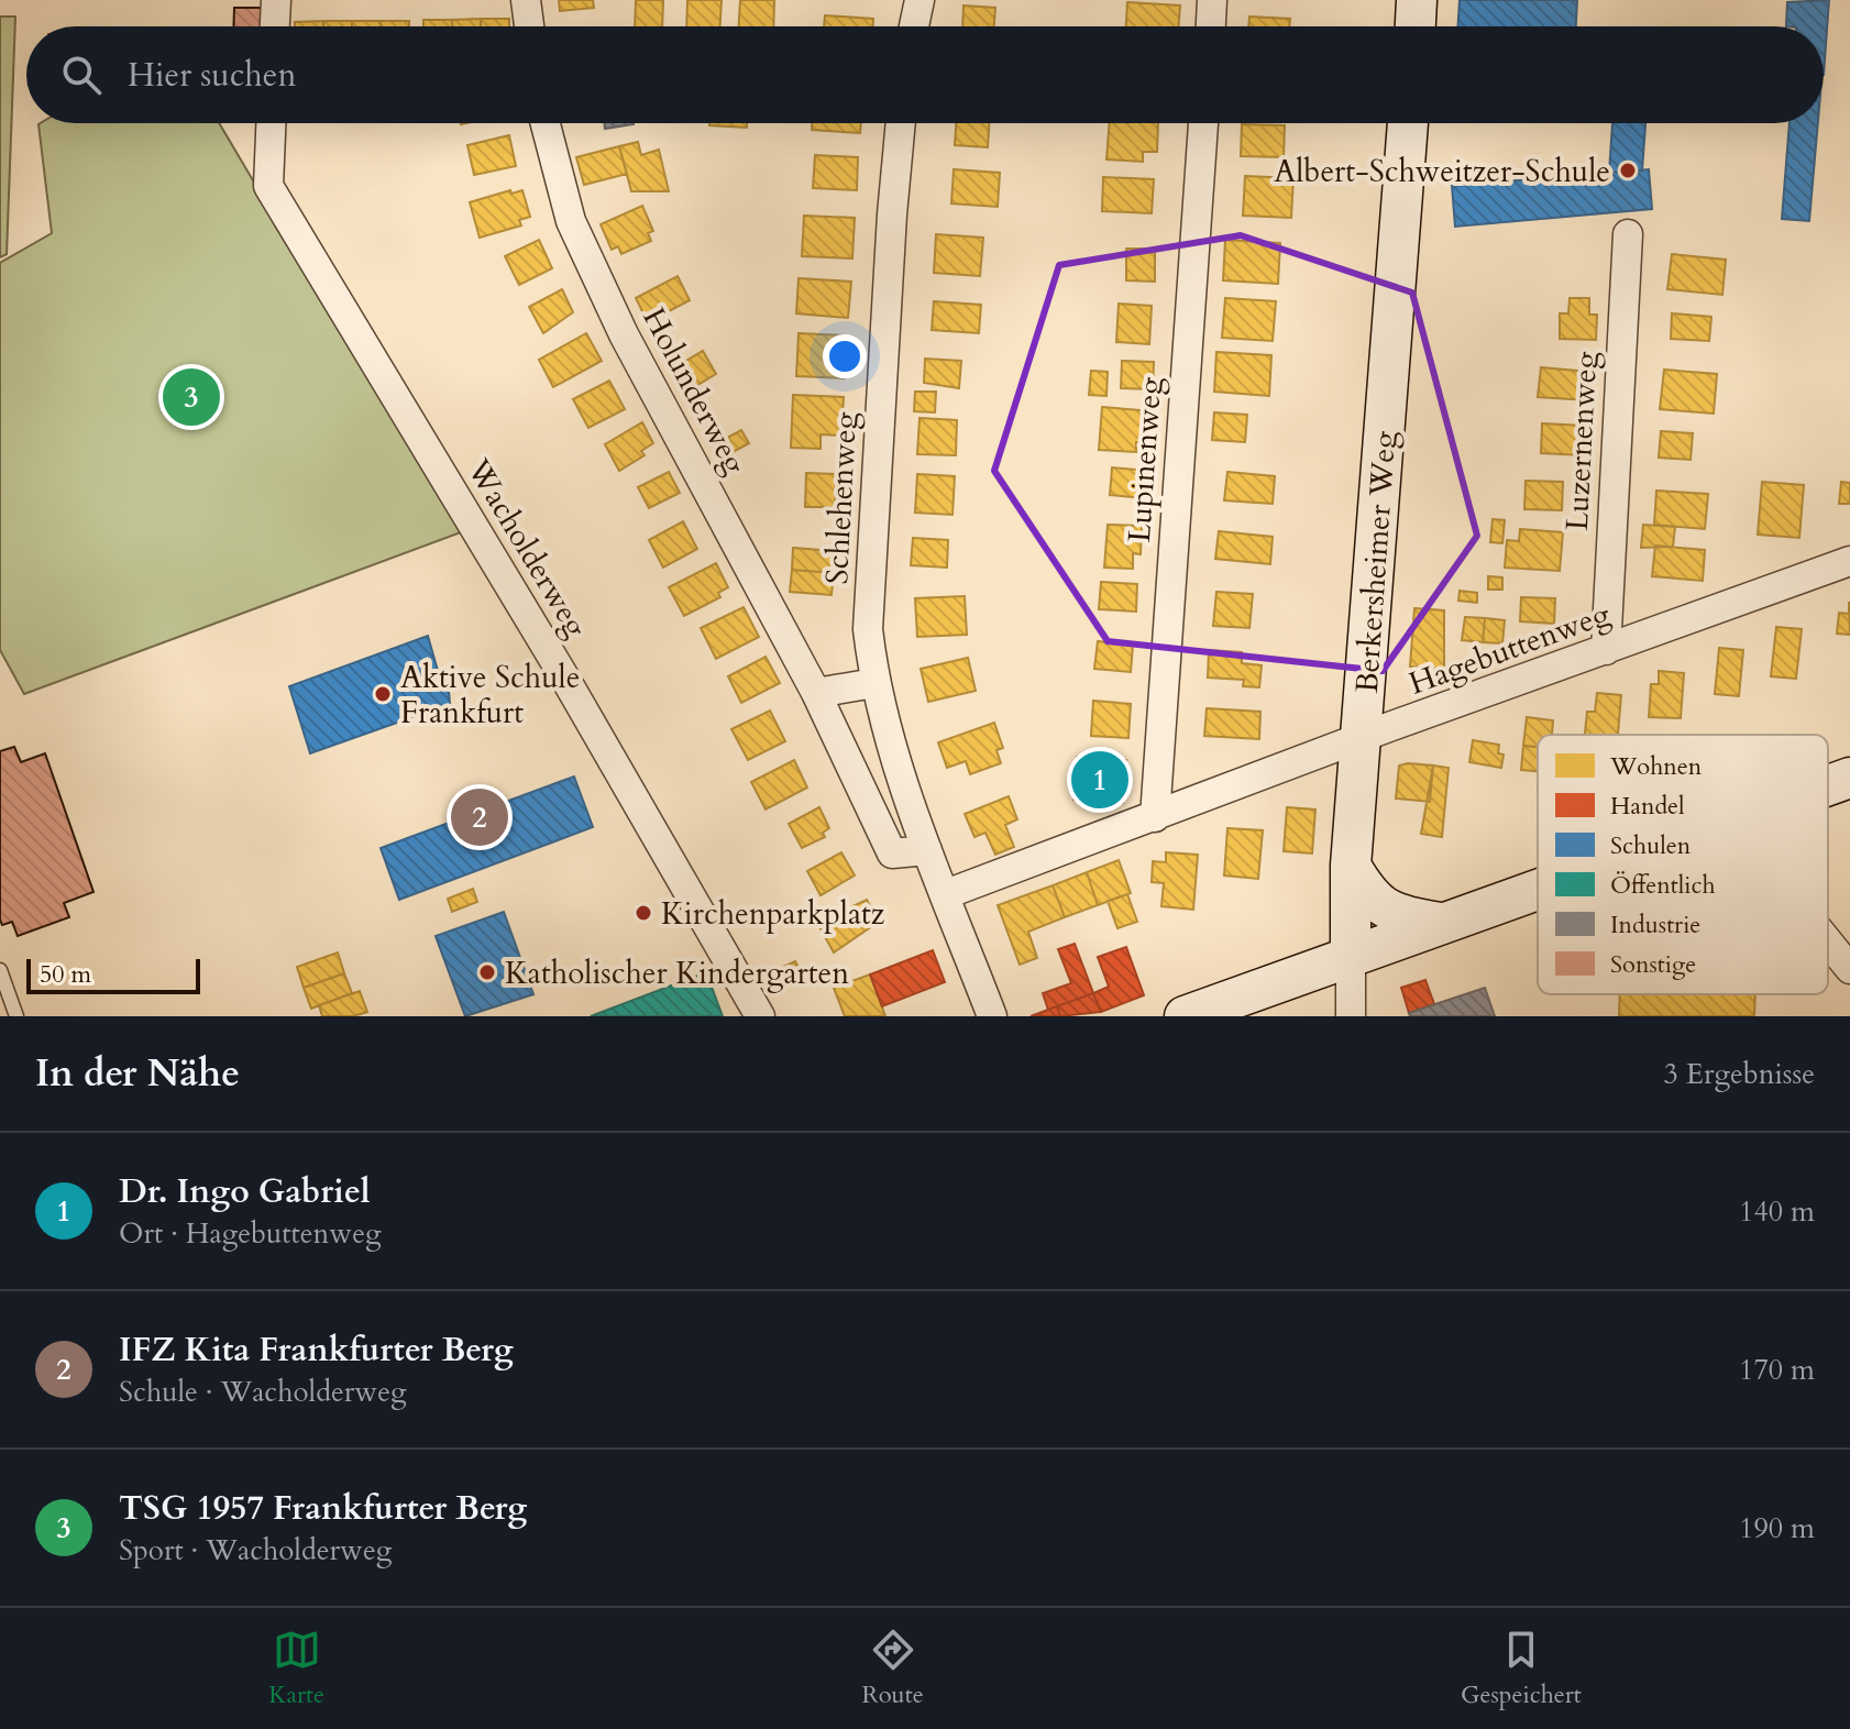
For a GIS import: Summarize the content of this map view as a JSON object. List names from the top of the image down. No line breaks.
{"streets":{"street":["Holunderweg","Luzernenweg","Lupinenweg","Schlehenweg","Wacholderweg","Berkersheimer Weg","Hagebuttenweg"]},"crossings":[["Luzernenweg","Hagebuttenweg"],["Lupinenweg","Hagebuttenweg"],["Berkersheimer Weg","Hagebuttenweg"]],"places":["Albert-Schweitzer-Schule","Aktive Schule Frankfurt","Kirchenparkplatz","Katholischer Kindergarten"],"legend":["Wohnen","Handel","Schulen","Öffentlich","Industrie","Sonstige"],"scale_bar":"50 m","page":{"search":"Hier suchen","pins":["3","1","2"],"scale":"50 m","heading":["In der Nähe","3 Ergebnisse"],"list":[{"mark":"1","name":"Dr. Ingo Gabriel","note":"Ort · Hagebuttenweg","value":"140 m"},{"mark":"2","name":"IFZ Kita Frankfurter Berg","note":"Schule · Wacholderweg","value":"170 m"},{"mark":"3","name":"TSG 1957 Frankfurter Berg","note":"Sport · Wacholderweg","value":"190 m"}],"nav":["Karte","Route","Gespeichert"]}}
